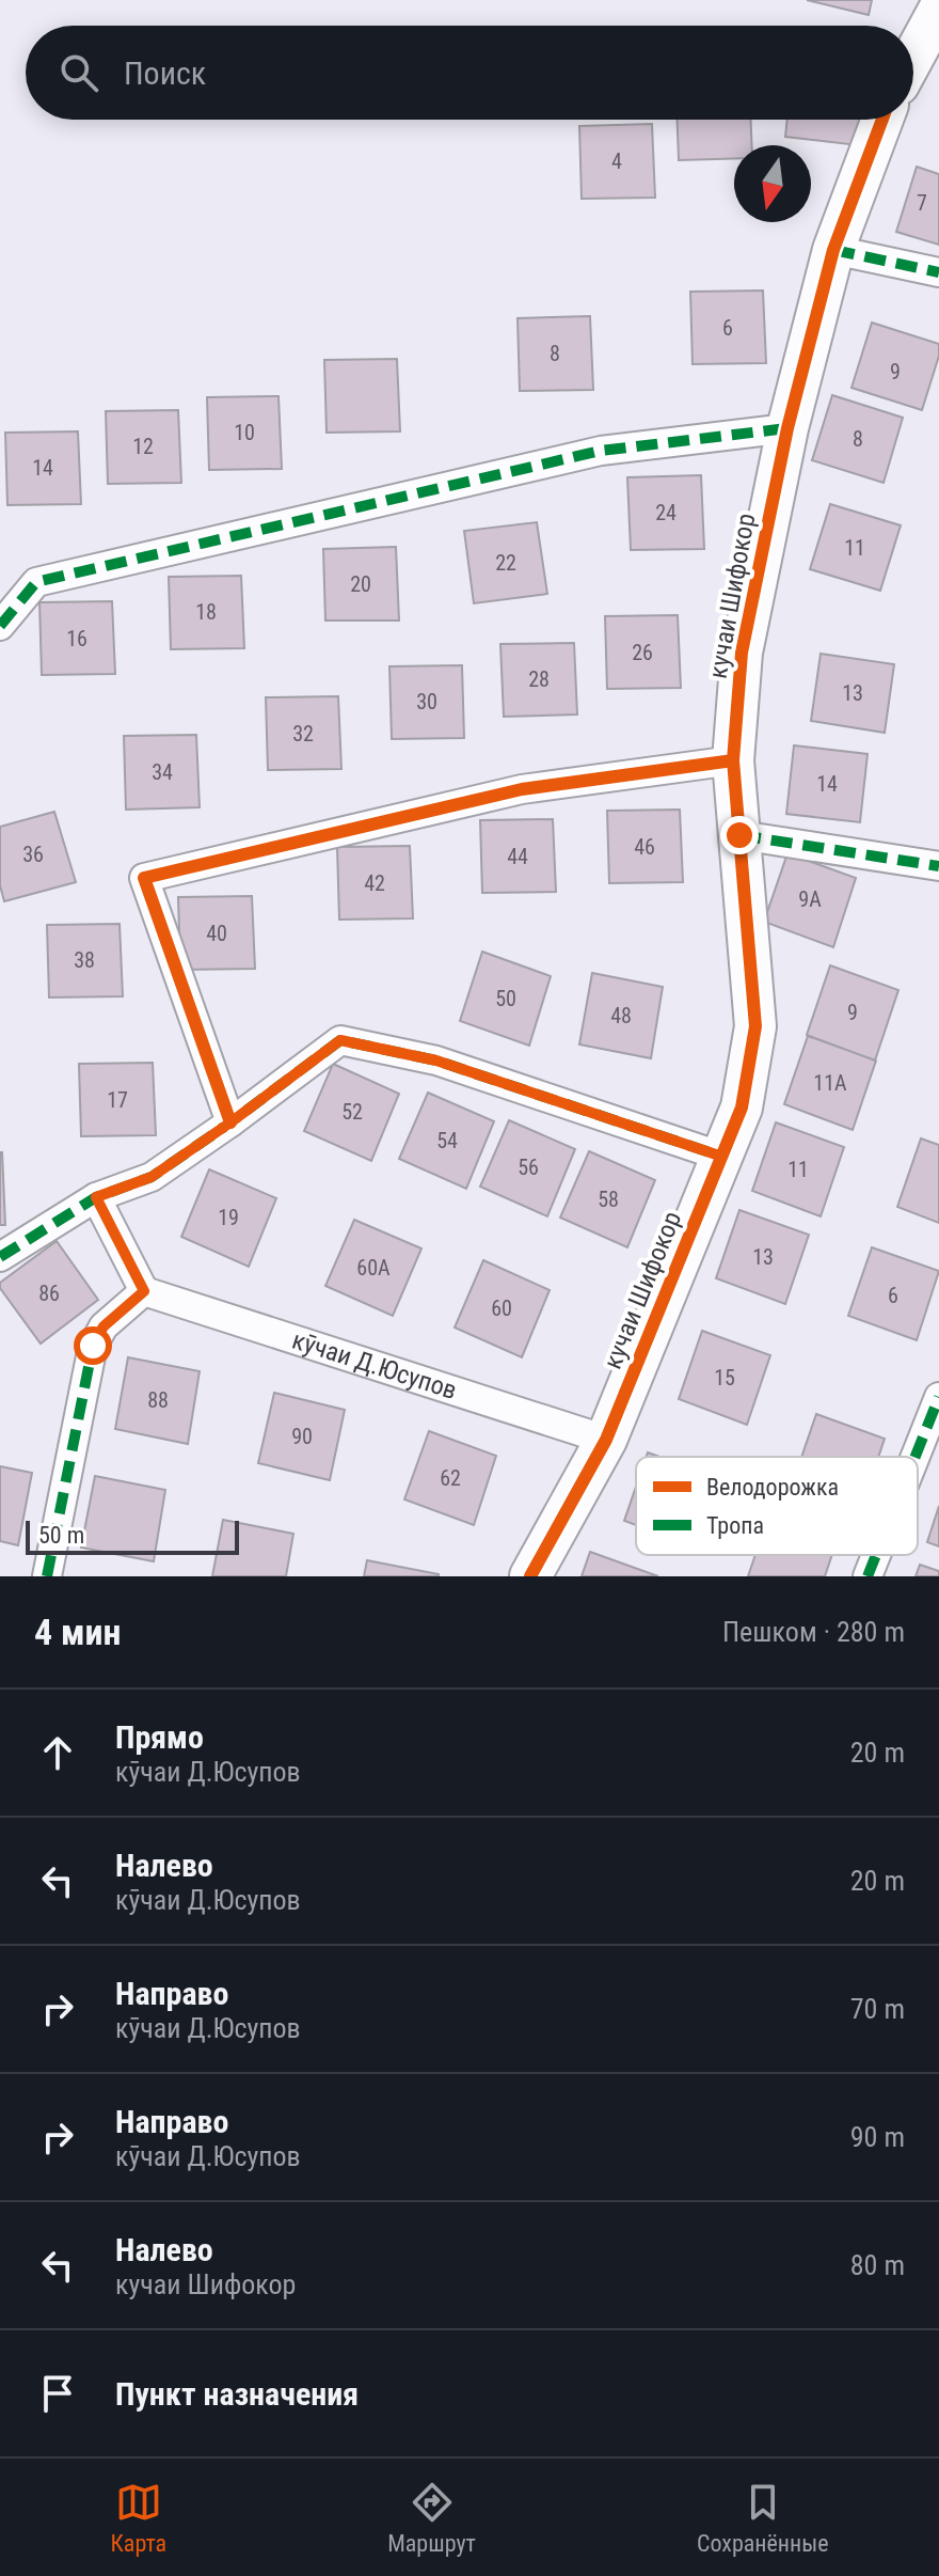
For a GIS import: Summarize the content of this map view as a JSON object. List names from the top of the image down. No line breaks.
{"streets":{"street":["кучаи Шифокор","кӯчаи Д.Юсупов"]},"crossings":[["кучаи Шифокор","кӯчаи Д.Юсупов"]],"house_numbers":["4","7","6","8","9","10","8","12","14","24","11","22","20","18","16","26","28","13","30","32","34","14","46","36","44","42","9А","40","38","50","9","48","11А","17","52","54","56","11","58","19","13","60А","86","6","60","15","88","90","62"],"legend":["Велодорожка","Тропа"],"scale_bar":"50 m","north":"bottom","page":{"search":"Поиск","scale":"50 m","heading":["4 мин","Пешком · 280 m"],"list":[["Прямо","кӯчаи Д.Юсупов","20 m"],["Налево","кӯчаи Д.Юсупов","20 m"],["Направо","кӯчаи Д.Юсупов","70 m"],["Направо","кӯчаи Д.Юсупов","90 m"],["Налево","кучаи Шифокор","80 m"],"Пункт назначения"],"nav":["Карта","Маршрут","Сохранённые"]}}
